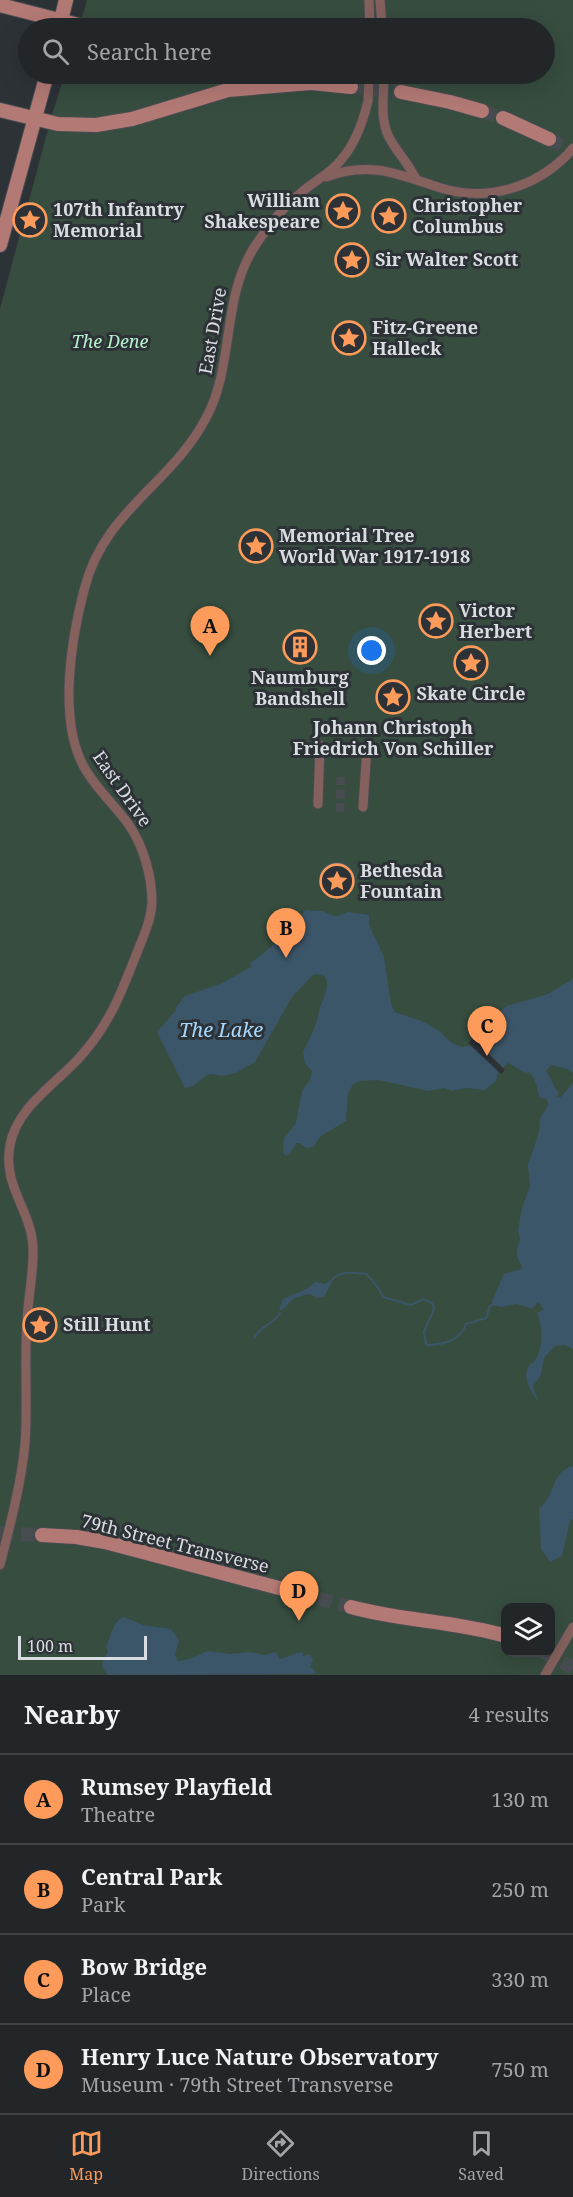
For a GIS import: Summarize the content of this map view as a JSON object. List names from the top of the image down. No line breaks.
{"streets":{"main road":["79th Street Transverse"],"street":["East Drive"]},"water":["The Lake"],"parks":["The Dene"],"places":{"place":["William Shakespeare","Christopher Columbus","107th Infantry Memorial","Sir Walter Scott","Fitz-Greene Halleck","Memorial Tree World War 1917-1918","Victor Herbert","Skate Circle","Johann Christoph Friedrich Von Schiller","Bethesda Fountain","Still Hunt"],"building":["Naumburg Bandshell"]},"scale_bar":"100 m","page":{"search":"Search here","pins":["A","B","C","D"],"scale":"100 m","heading":["Nearby","4 results"],"list":[{"mark":"A","name":"Rumsey Playfield","note":"Theatre","value":"130 m"},{"mark":"B","name":"Central Park","note":"Park","value":"250 m"},{"mark":"C","name":"Bow Bridge","note":"Place","value":"330 m"},{"mark":"D","name":"Henry Luce Nature Observatory","note":"Museum · 79th Street Transverse","value":"750 m"}],"nav":["Map","Directions","Saved"]}}
